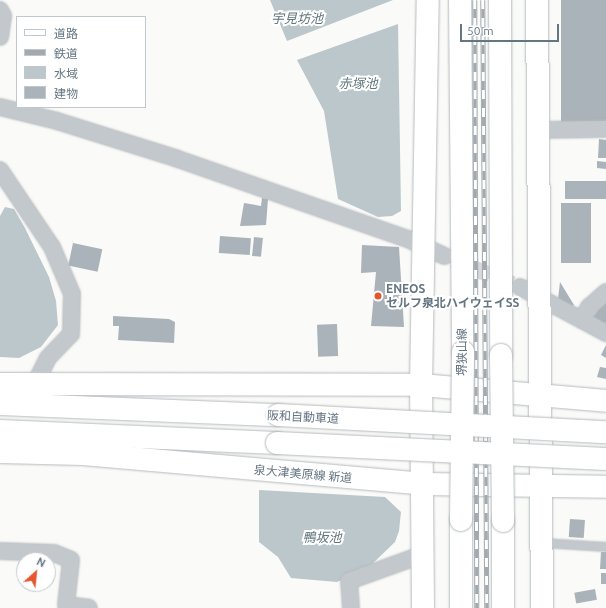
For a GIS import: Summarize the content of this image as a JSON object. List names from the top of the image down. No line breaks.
{"streets":{"main road":["堺狭山線","阪和自動車道","泉大津美原線 新道"]},"water":["宇見坊池","赤塚池","鴨坂池"],"places":["ENEOS セルフ泉北ハイウェイSS"],"legend":["道路","鉄道","水域","建物"],"scale_bar":"50 m","north":"top right"}
